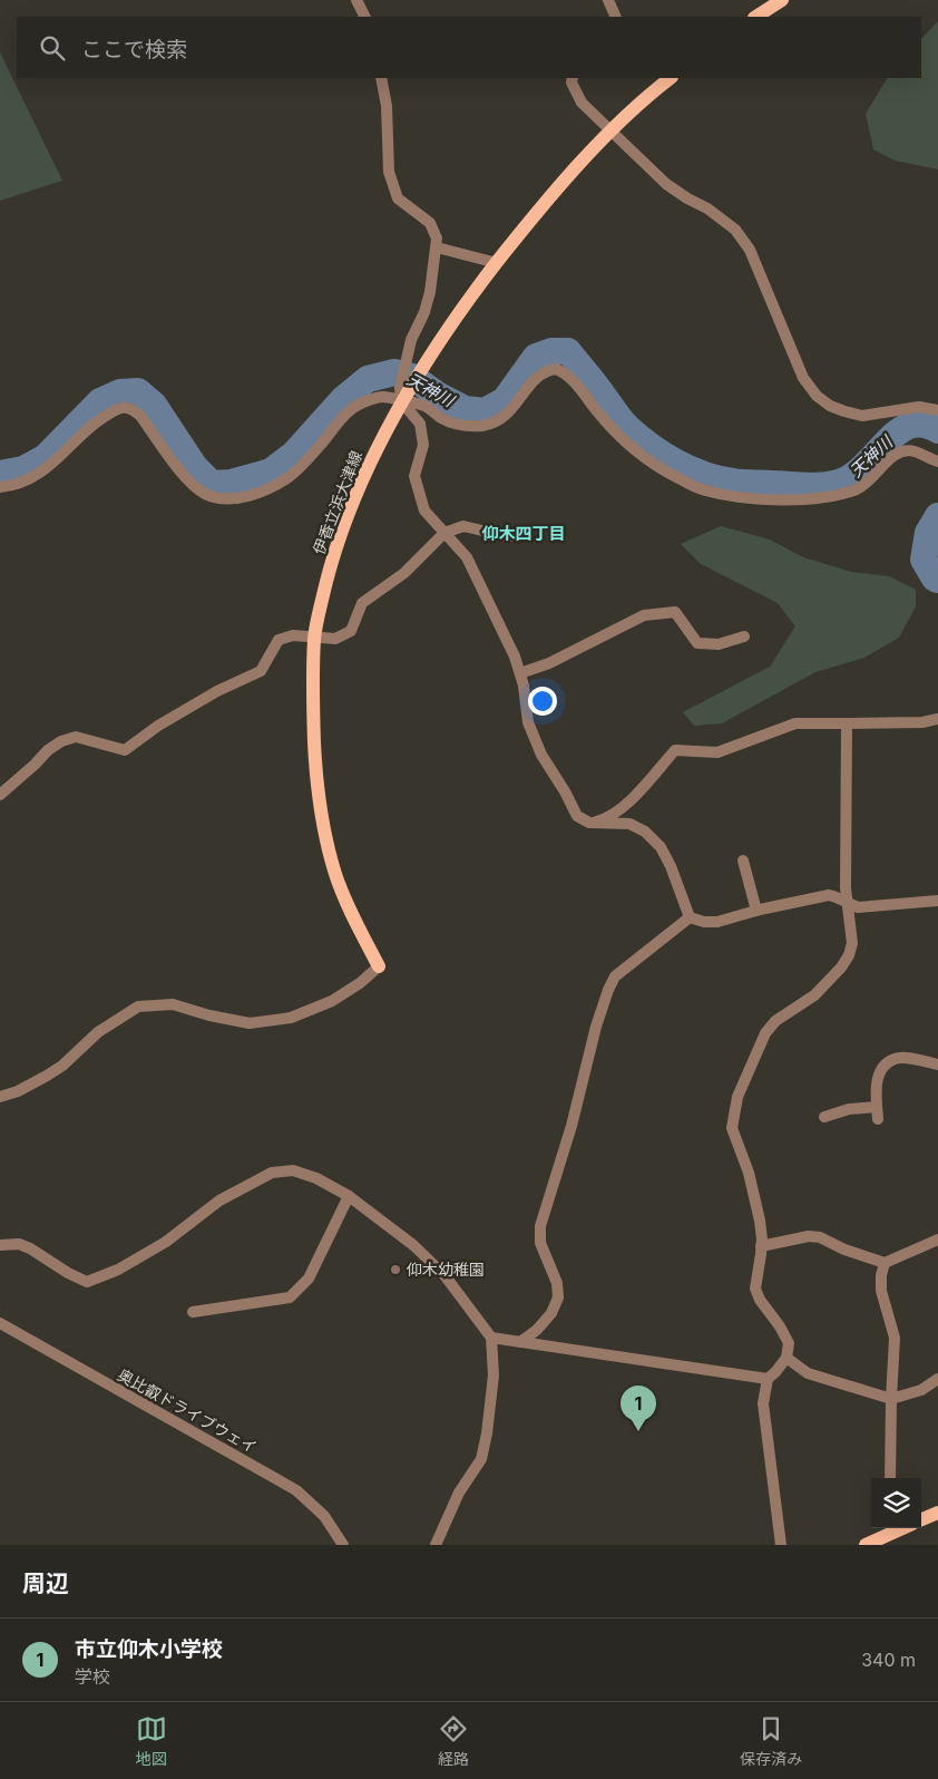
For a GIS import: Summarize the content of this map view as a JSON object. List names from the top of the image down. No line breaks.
{"streets":{"main road":["伊香立浜大津線"],"street":["奥比叡ドライブウェイ"]},"districts":["仰木四丁目"],"water":["天神川"],"places":["仰木幼稚園"],"page":{"search":"ここで検索","pins":"1","heading":"周辺","list":[{"mark":"1","name":"市立仰木小学校","note":"学校","value":"340 m"}],"nav":["地図","経路","保存済み"]}}
